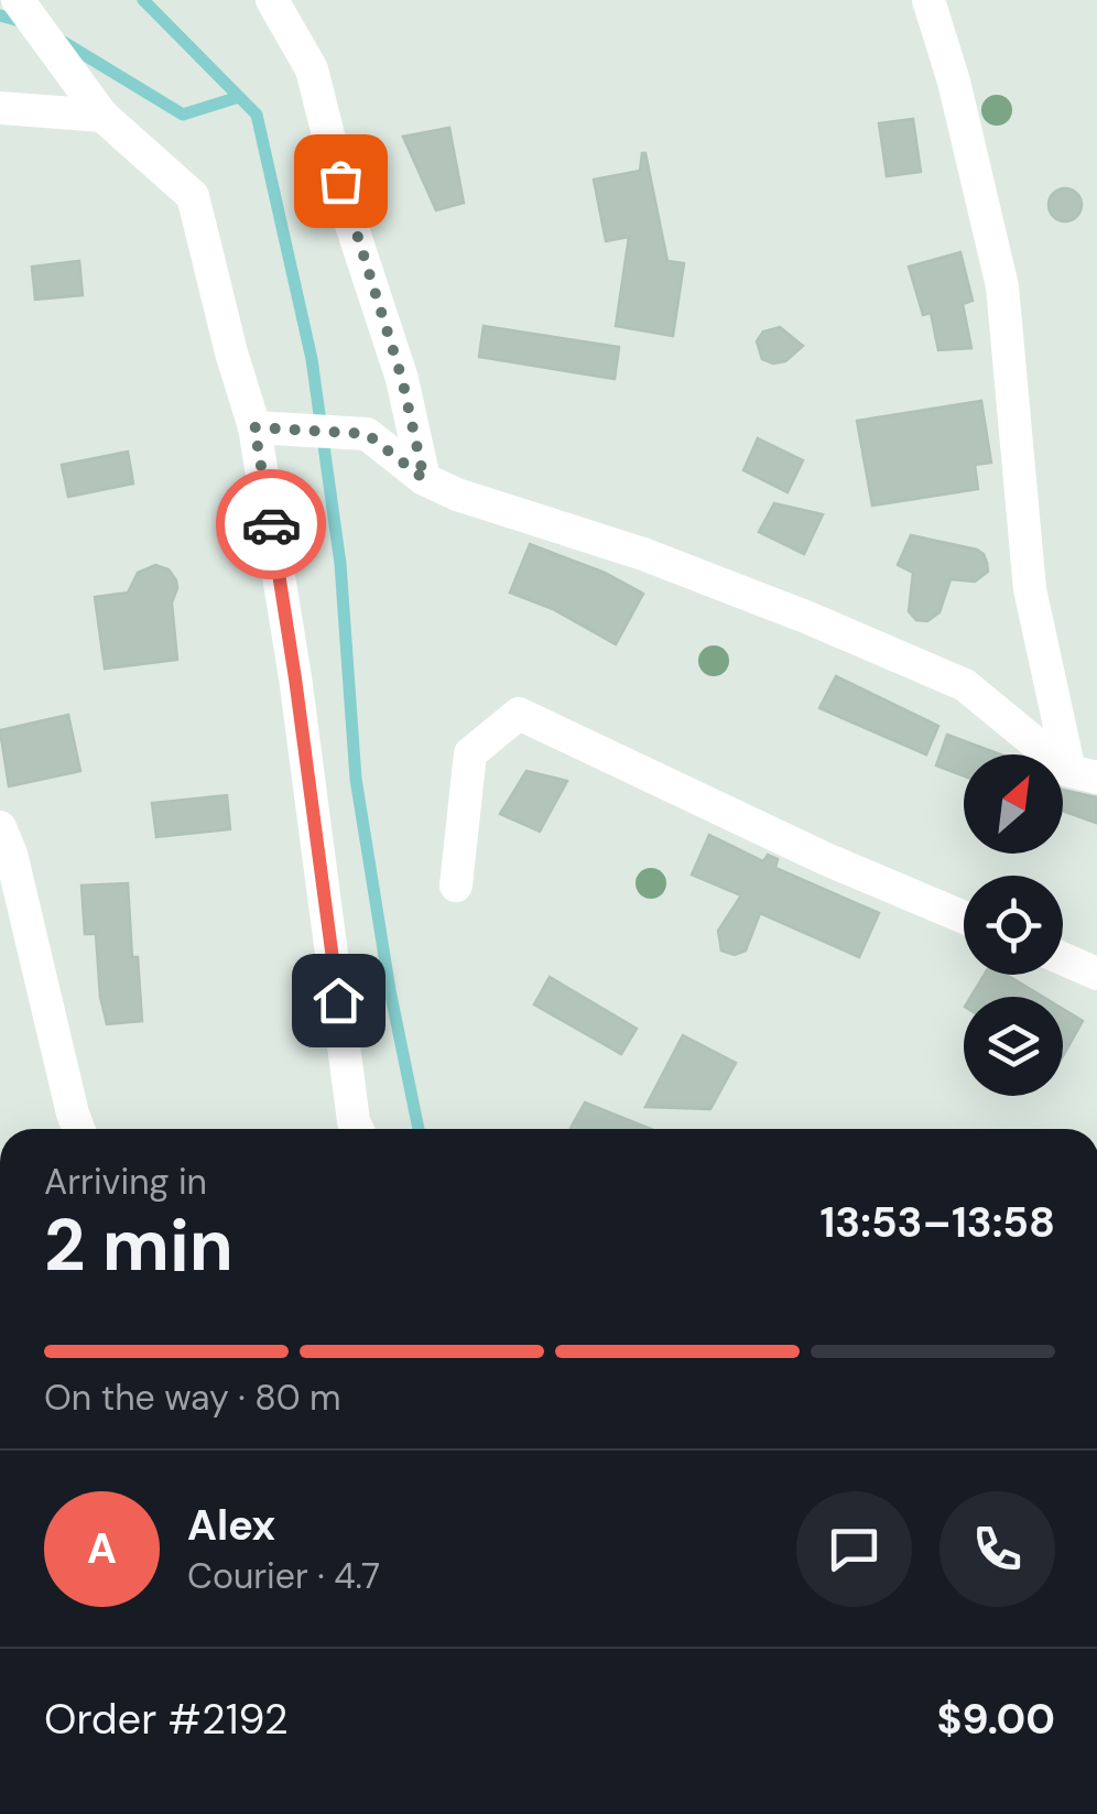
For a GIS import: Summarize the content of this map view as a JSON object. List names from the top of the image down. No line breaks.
{"north":"top right","page":{"heading":["2 min","Arriving in","13:53–13:58"],"panel":["Alex","Courier · 4.7","Order #2192","$9.00"],"bar":"On the way · 80 m","round":"A"}}
